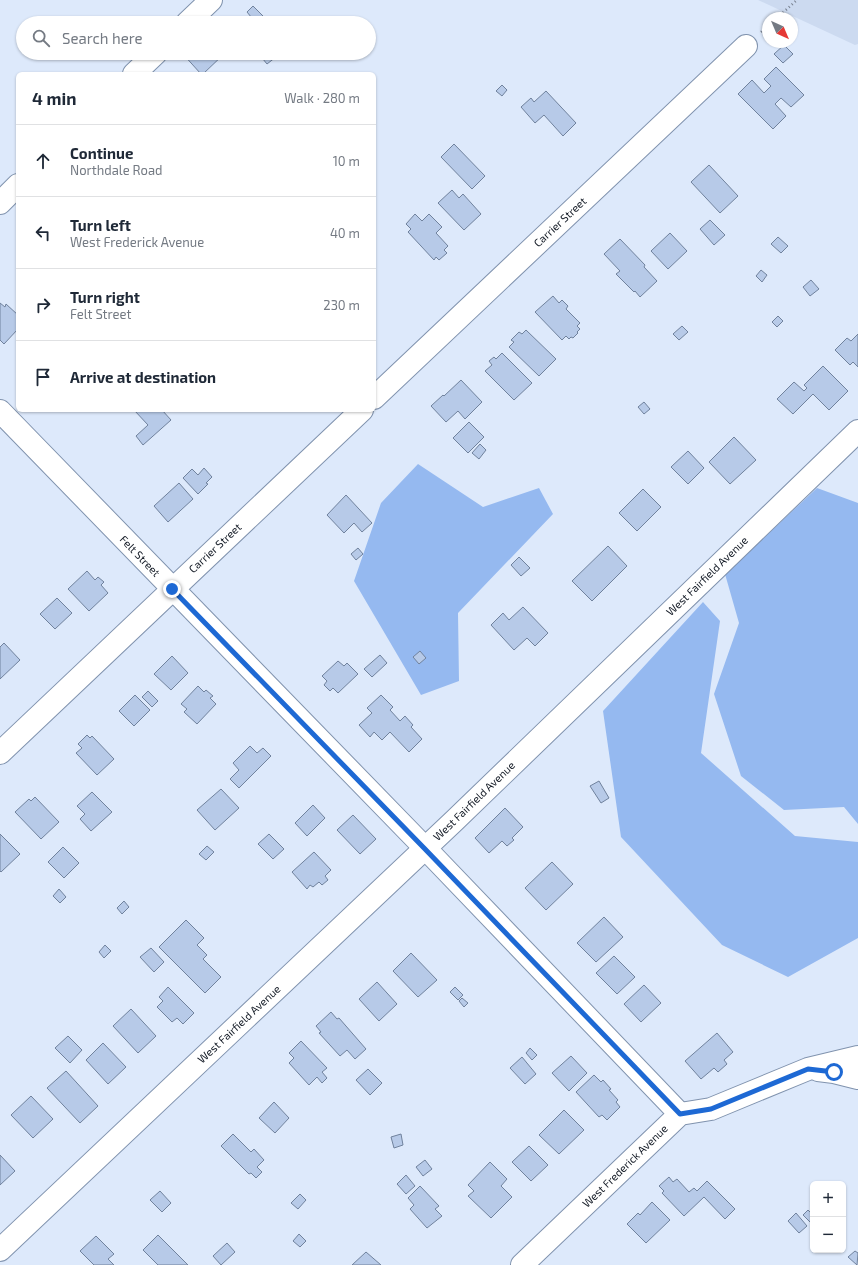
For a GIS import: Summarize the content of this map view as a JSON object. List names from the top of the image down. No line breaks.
{"streets":{"street":["Carrier Street","Felt Street","West Fairfield Avenue","West Frederick Avenue"]},"crossings":[["Carrier Street","Felt Street"],["Felt Street","West Fairfield Avenue"],["Felt Street","West Frederick Avenue"]],"north":"bottom right","page":{"search":"Search here","heading":["4 min","Walk · 280 m"],"list":[["Continue","Northdale Road","10 m"],["Turn left","West Frederick Avenue","40 m"],["Turn right","Felt Street","230 m"],"Arrive at destination"],"map_buttons":["+","−"]}}
